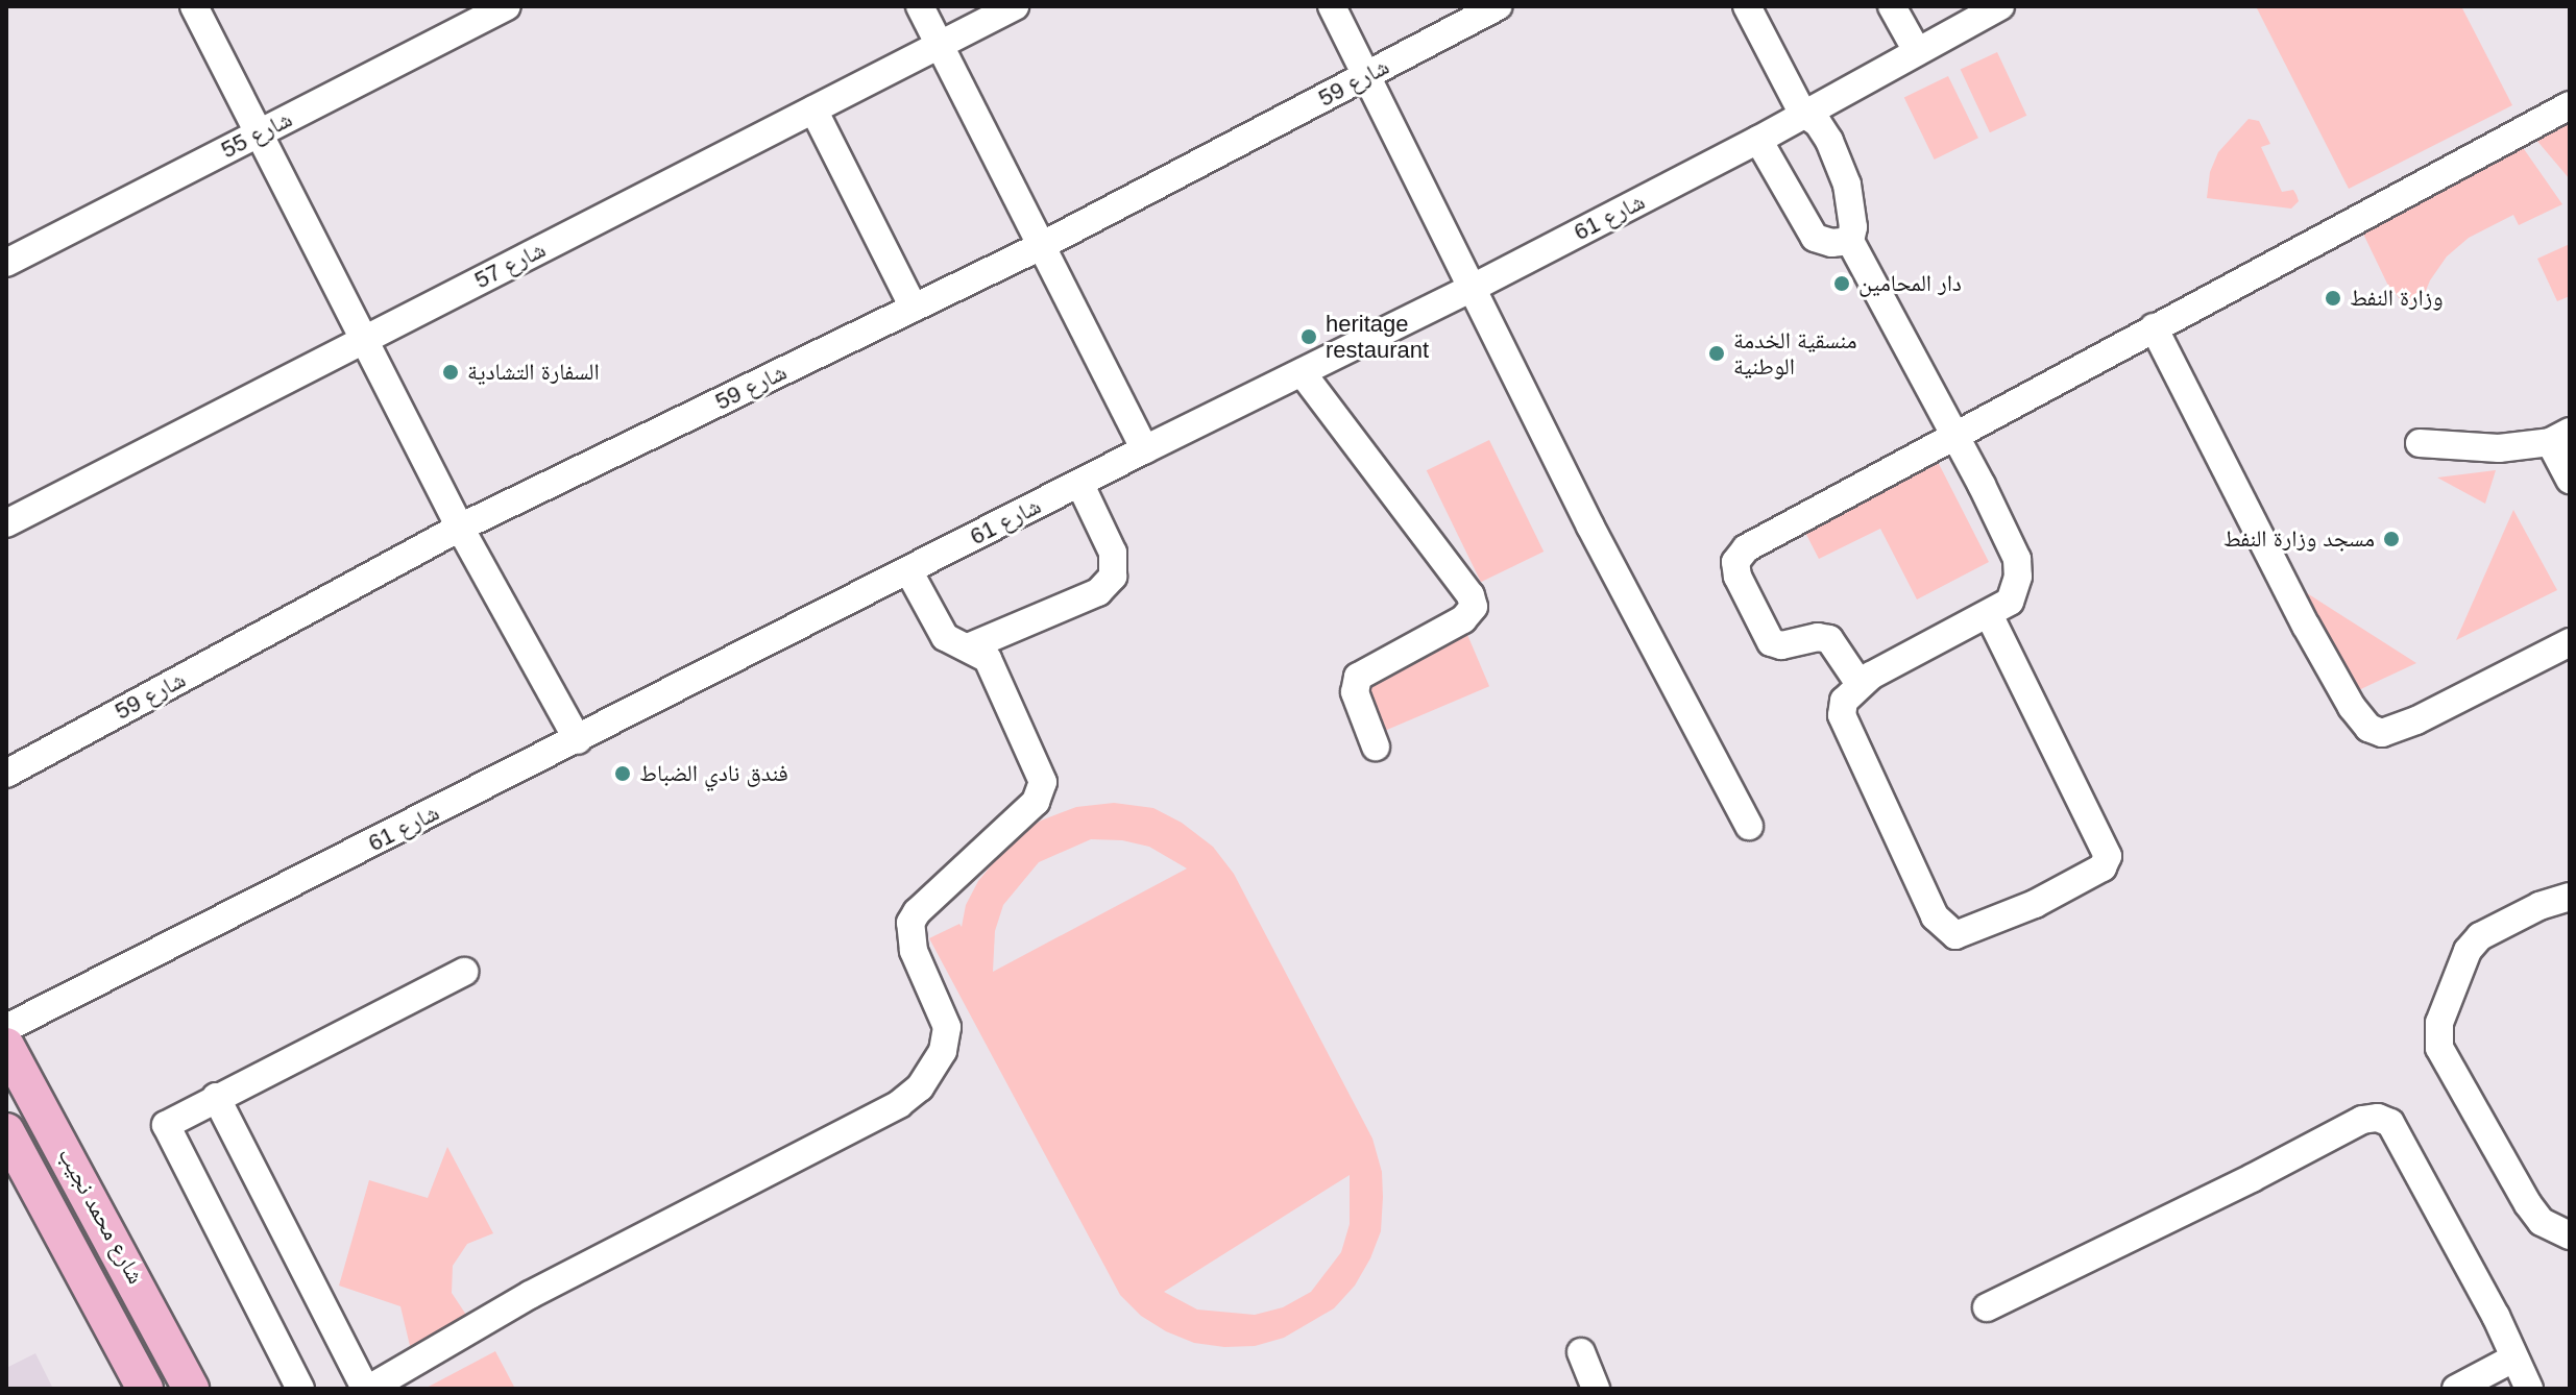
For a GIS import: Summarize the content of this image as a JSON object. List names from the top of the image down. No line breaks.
{"streets":{"main road":["شارع محمد نجيب"],"street":["شارع 59","شارع 55","شارع 61","شارع 57"]},"places":["دار المحامين","وزارة النفط","heritage restaurant","منسقية الخدمة الوطنية","السفارة التشادية","مسجد وزارة النفط","فندق نادي الضباط"]}
